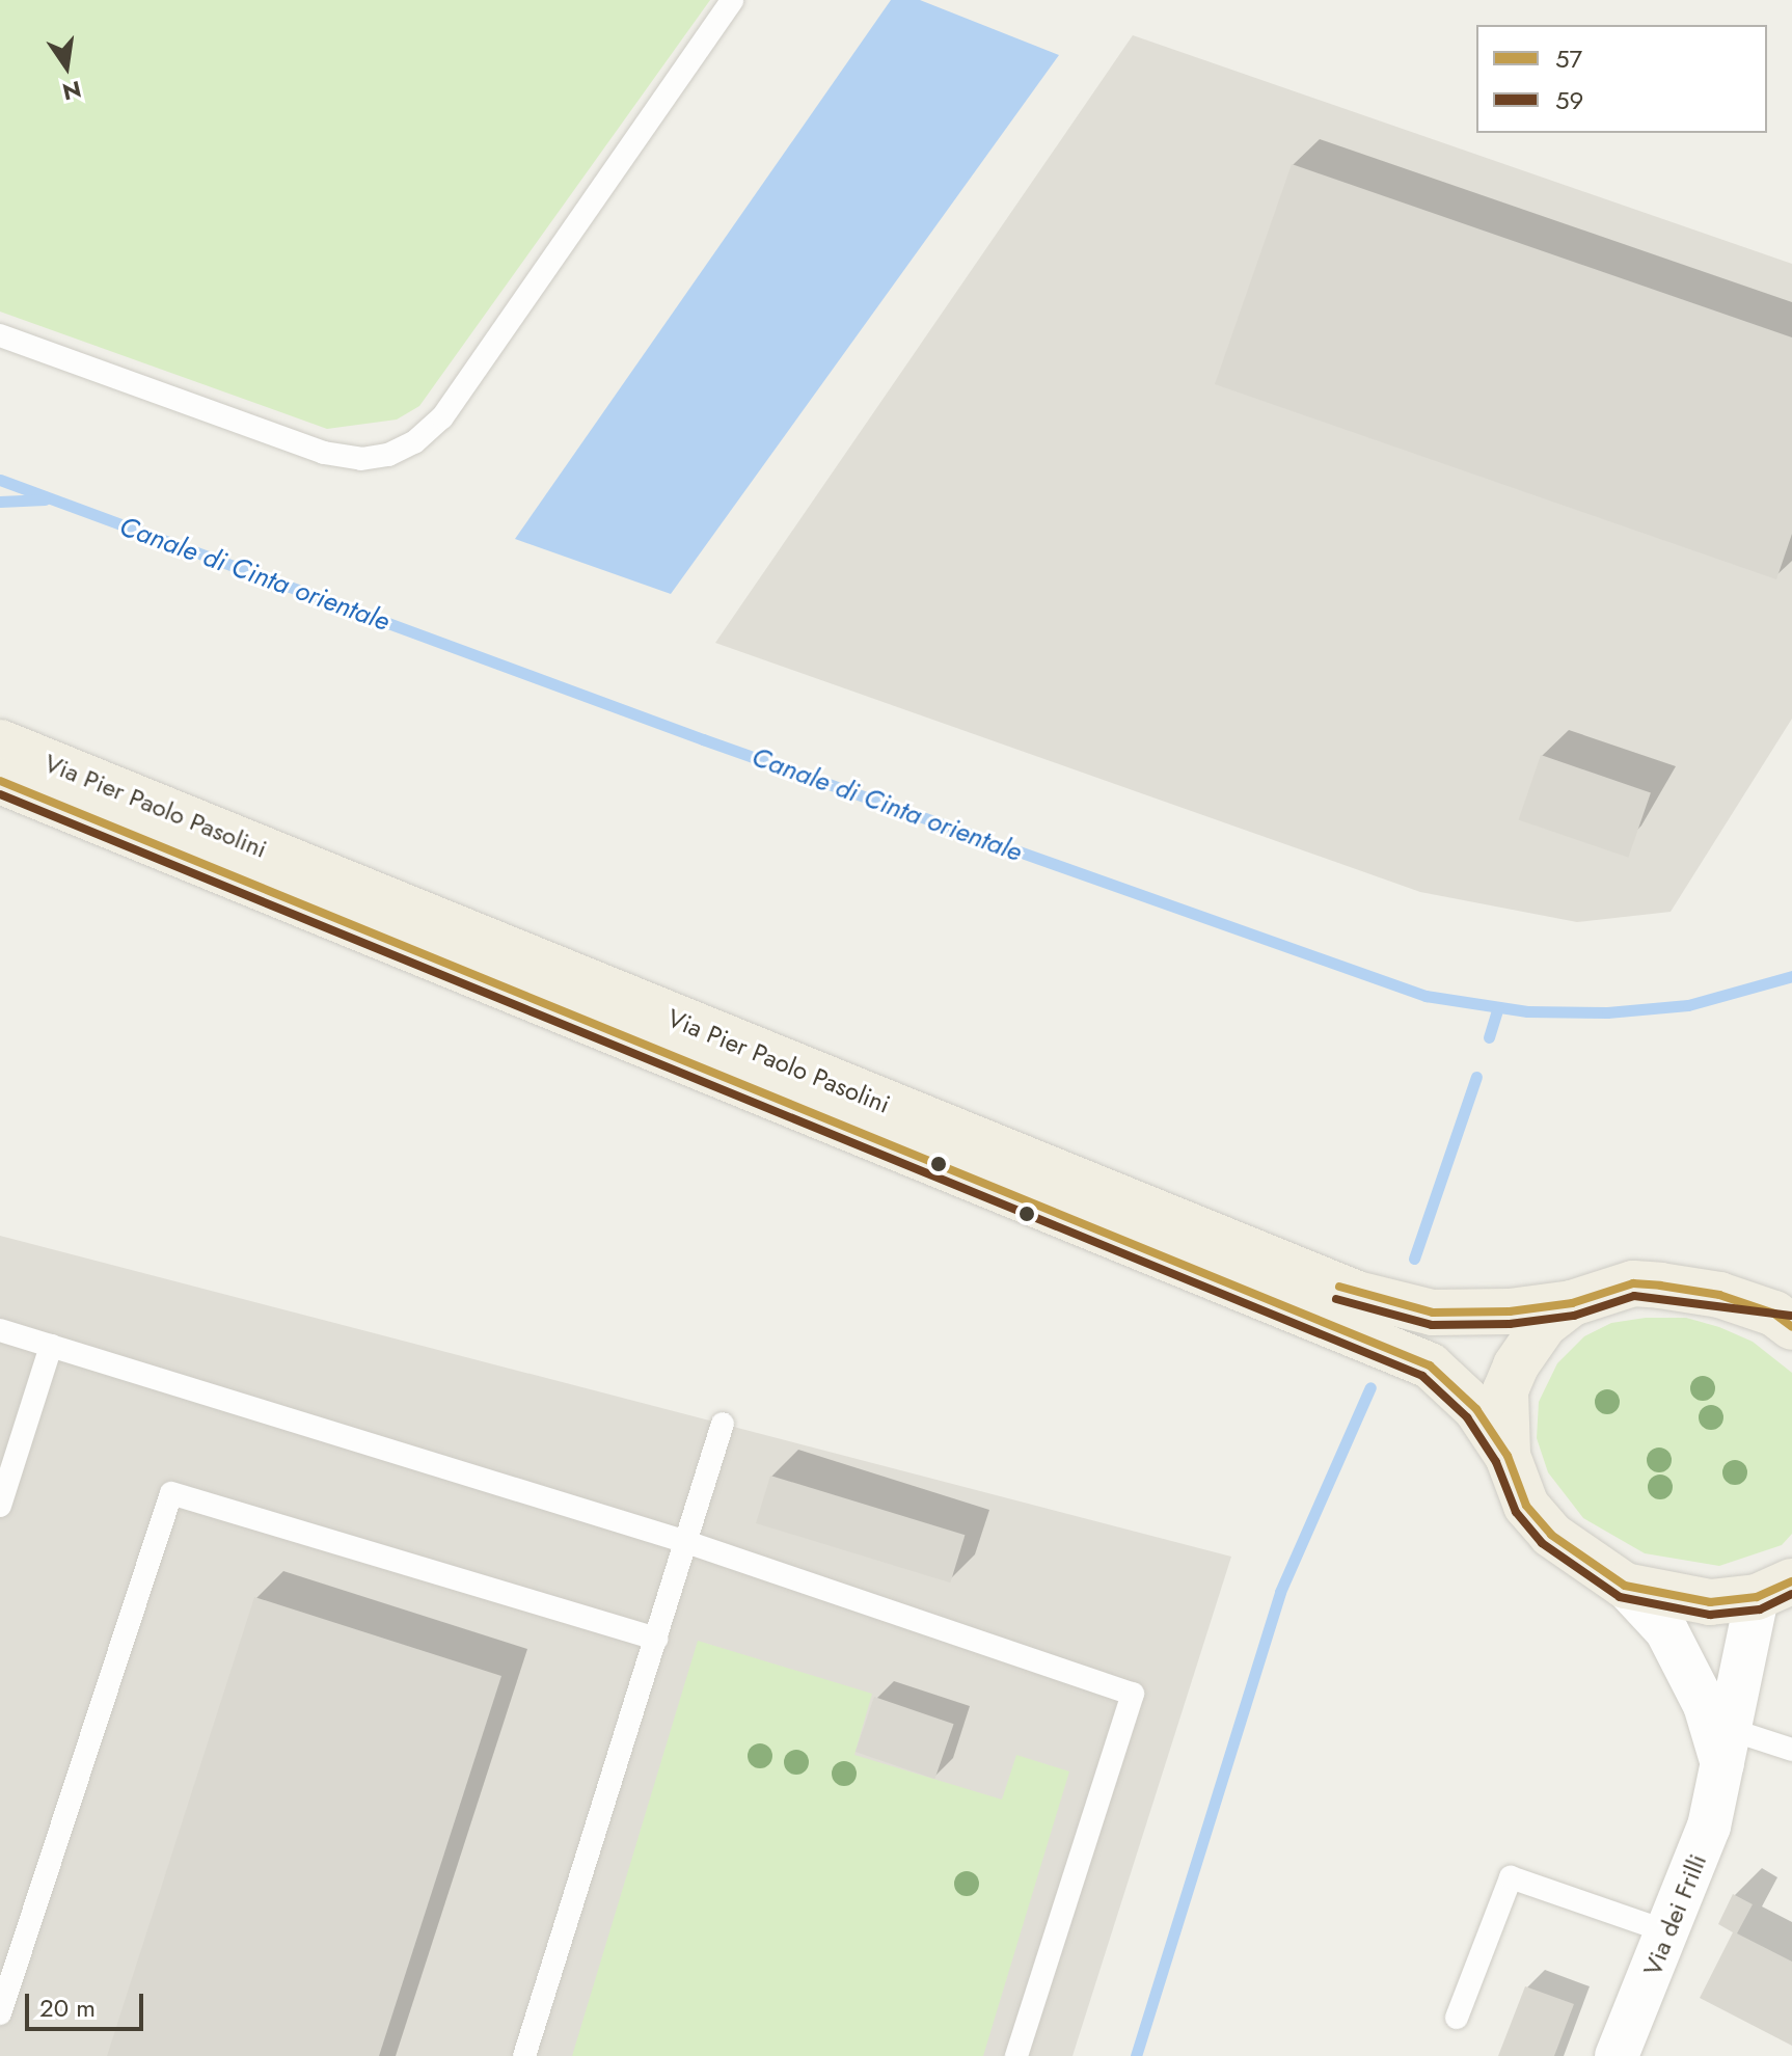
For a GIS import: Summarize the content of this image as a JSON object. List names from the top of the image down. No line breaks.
{"streets":{"main road":["Via Pier Paolo Pasolini"],"street":["Via dei Frilli"]},"crossings":[["Via Pier Paolo Pasolini","Via dei Frilli"]],"water":["Canale di Cinta orientale"],"lines":["transit line 57","transit line 59"],"legend":["57","59"],"scale_bar":"20 m","north":"bottom"}
